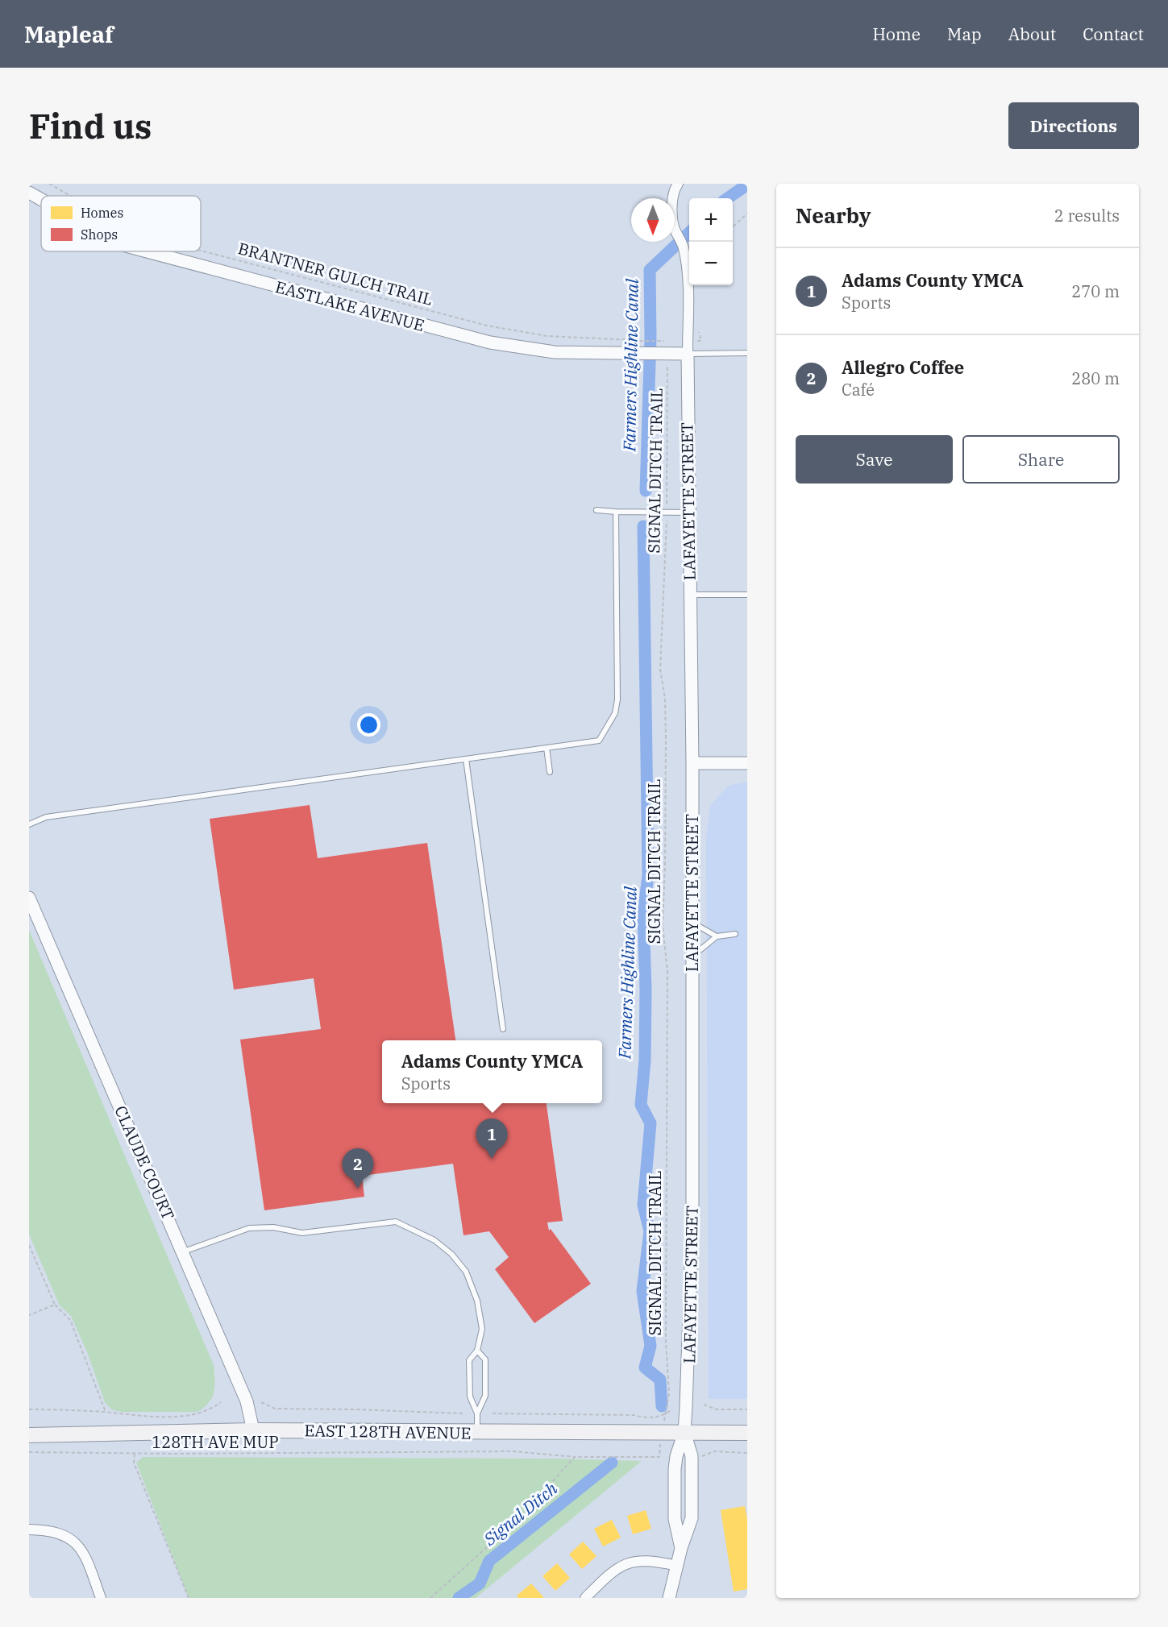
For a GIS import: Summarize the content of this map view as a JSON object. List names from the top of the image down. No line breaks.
{"streets":{"main road":["EAST 128TH AVENUE"],"street":["EASTLAKE AVENUE","LAFAYETTE STREET","CLAUDE COURT"],"path":["BRANTNER GULCH TRAIL","SIGNAL DITCH TRAIL","128TH AVE MUP"]},"crossings":[["EASTLAKE AVENUE","LAFAYETTE STREET"],["LAFAYETTE STREET","EAST 128TH AVENUE"],["CLAUDE COURT","EAST 128TH AVENUE"]],"water":["Farmers Highline Canal","Signal Ditch"],"legend":["Homes","Shops"],"north":"bottom","page":{"header":"Mapleaf","nav":["Home","Map","About","Contact"],"buttons":["Directions",["Save","Share"]],"title":"Find us","heading":["Nearby","2 results"],"map_buttons":["+","−"],"list":[{"mark":"1","name":"Adams County YMCA","note":"Sports","value":"270 m"},{"mark":"2","name":"Allegro Coffee","note":"Café","value":"280 m"}],"popup":["Adams County YMCA","Sports"],"pins":["1","2"]}}
